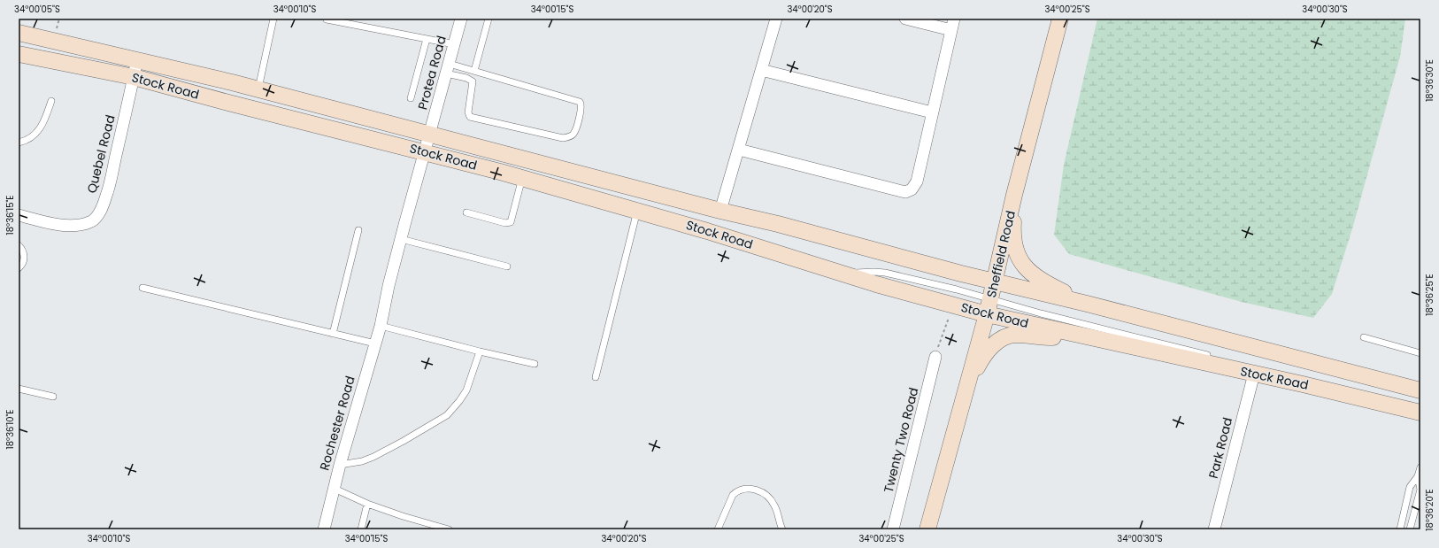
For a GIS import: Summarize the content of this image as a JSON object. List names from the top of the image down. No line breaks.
{"streets":{"main road":["Stock Road","Sheffield Road"],"street":["Protea Road","Quebel Road","Rochester Road","Twenty Two Road","Park Road"]},"crossings":[["Protea Road","Stock Road"],["Protea Road","Rochester Road"],["Stock Road","Quebel Road"],["Stock Road","Sheffield Road"],["Stock Road","Rochester Road"],["Stock Road","Park Road"]],"coordinates":["34°00'05\"S","34°00'10\"S","34°00'15\"S","34°00'20\"S","34°00'25\"S","34°00'30\"S","18°36'30\"E","18°36'15\"E","18°36'25\"E","18°36'10\"E","18°36'20\"E"]}
